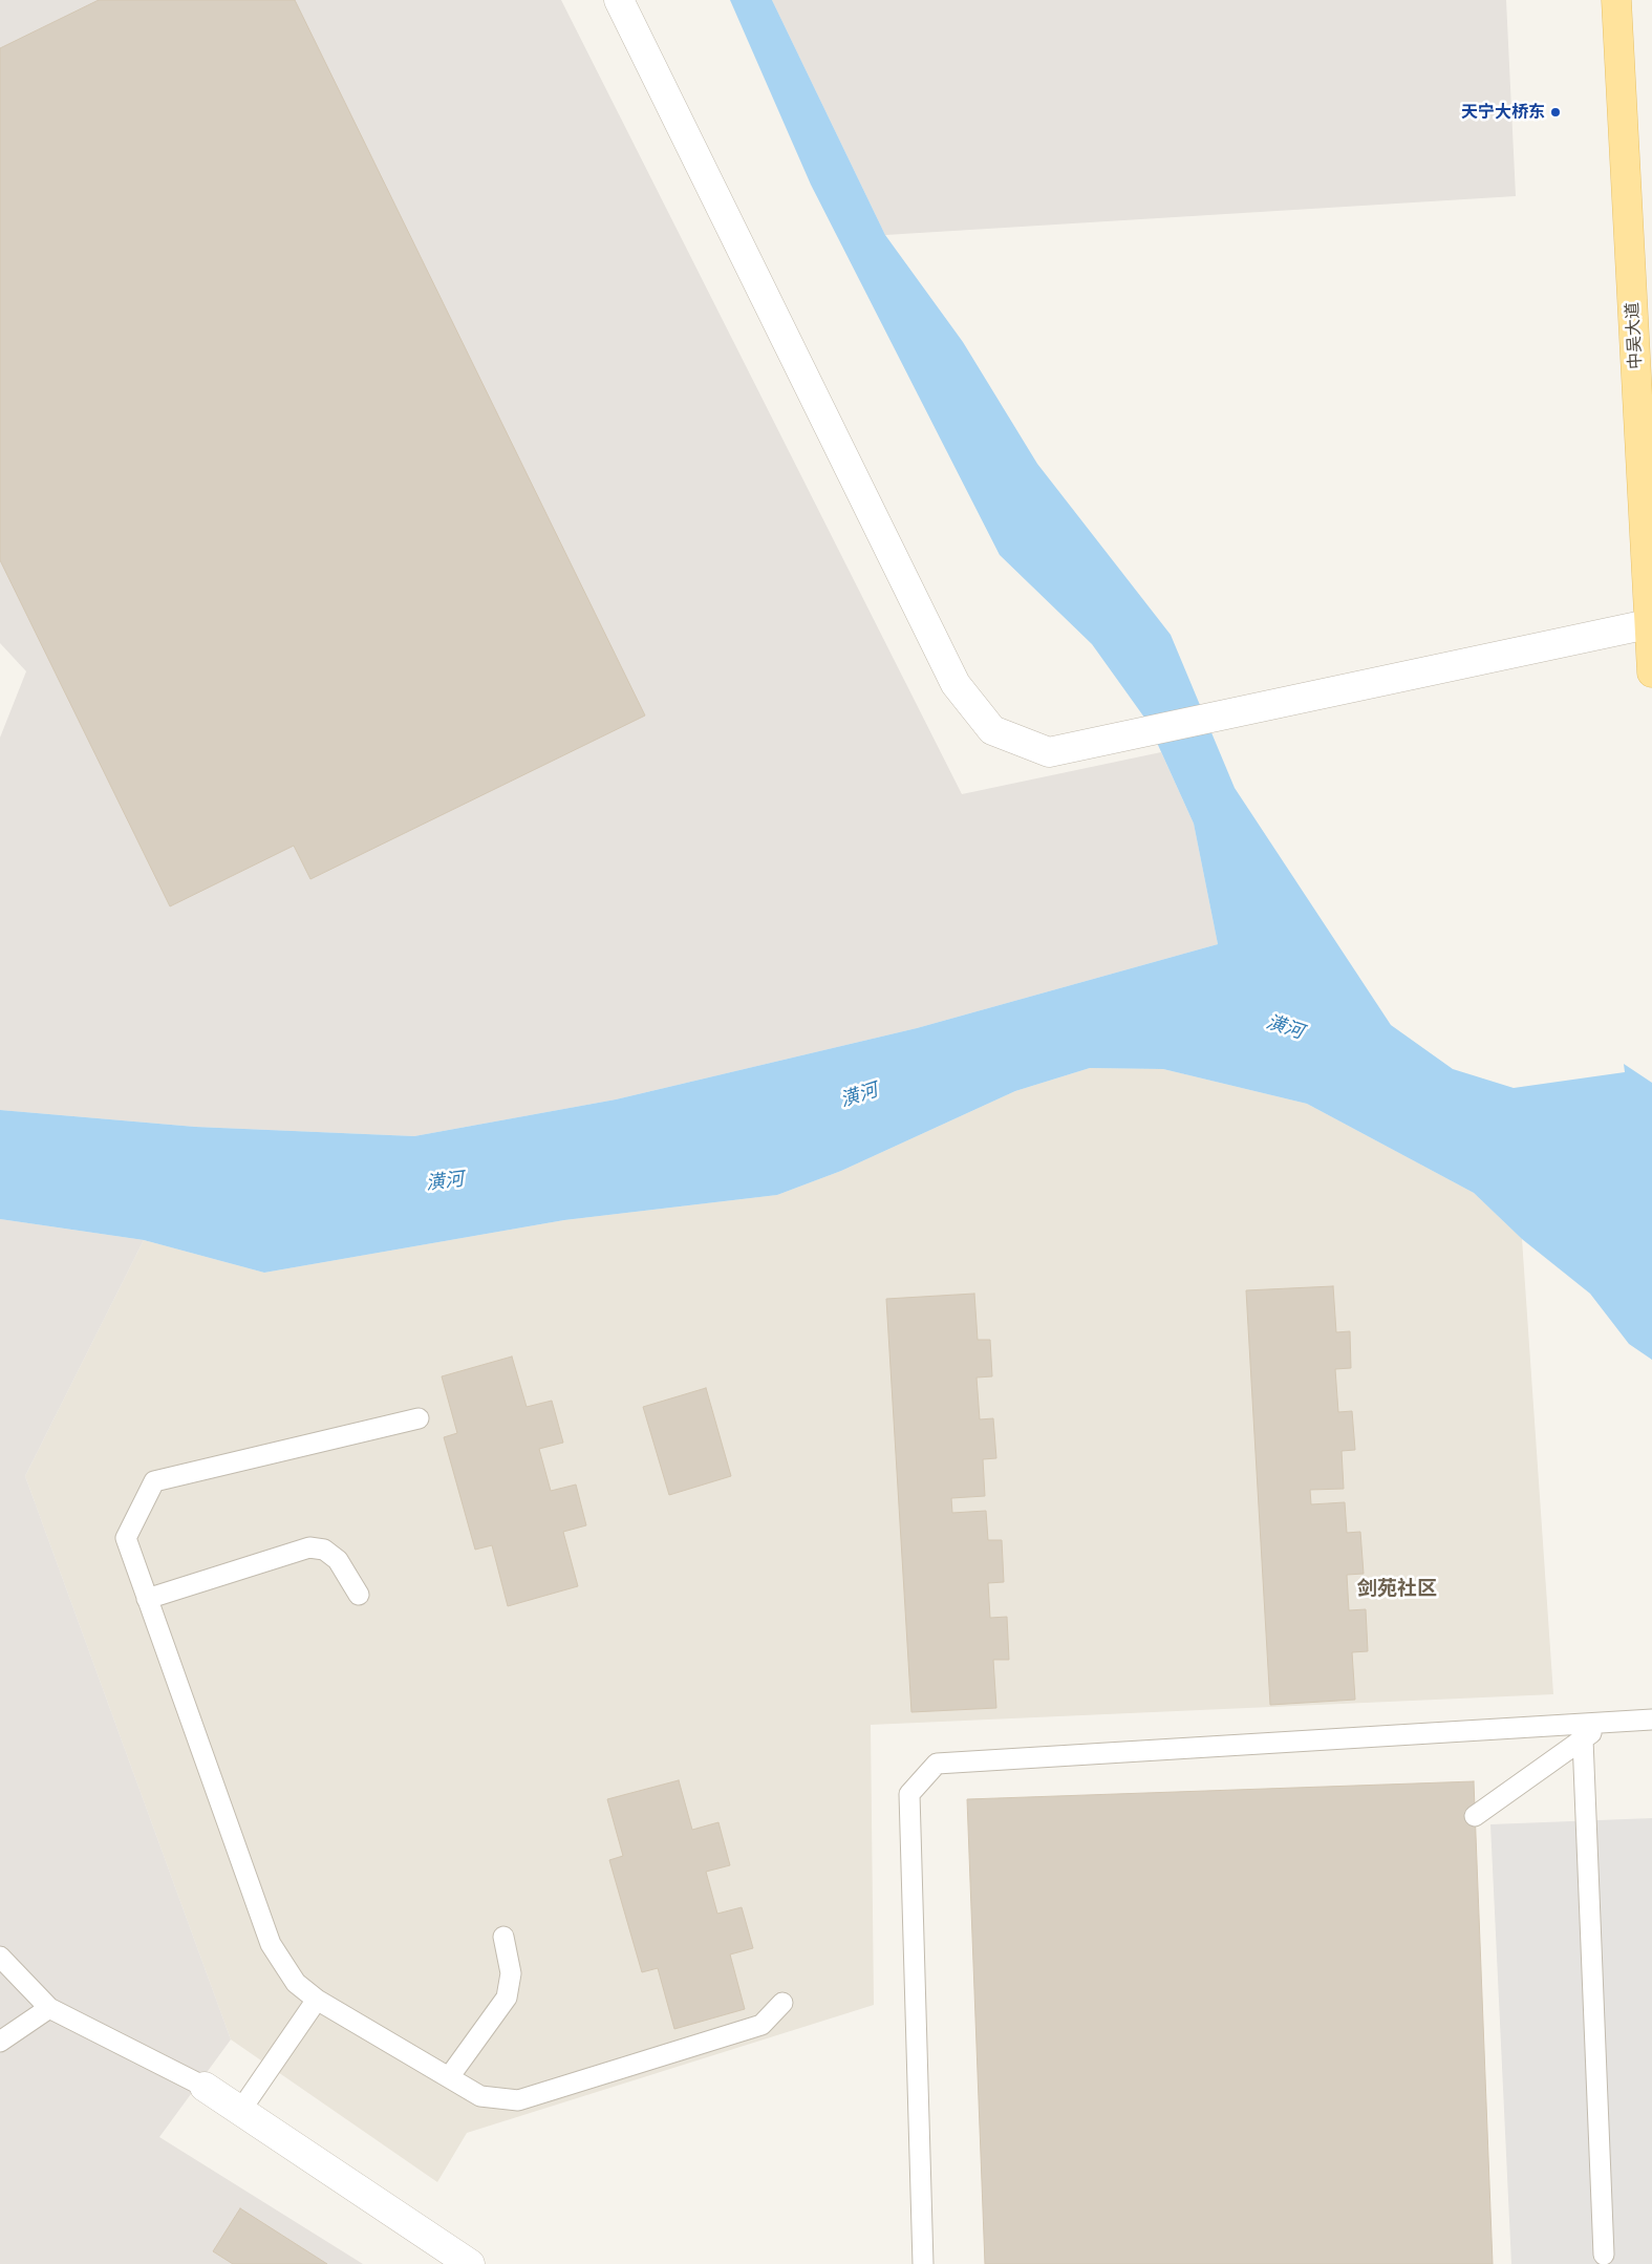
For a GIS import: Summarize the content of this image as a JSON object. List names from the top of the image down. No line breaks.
{"streets":{"main road":["中吴大道"]},"districts":["剑苑社区"],"water":["潢河"],"places":["天宁大桥东"]}
